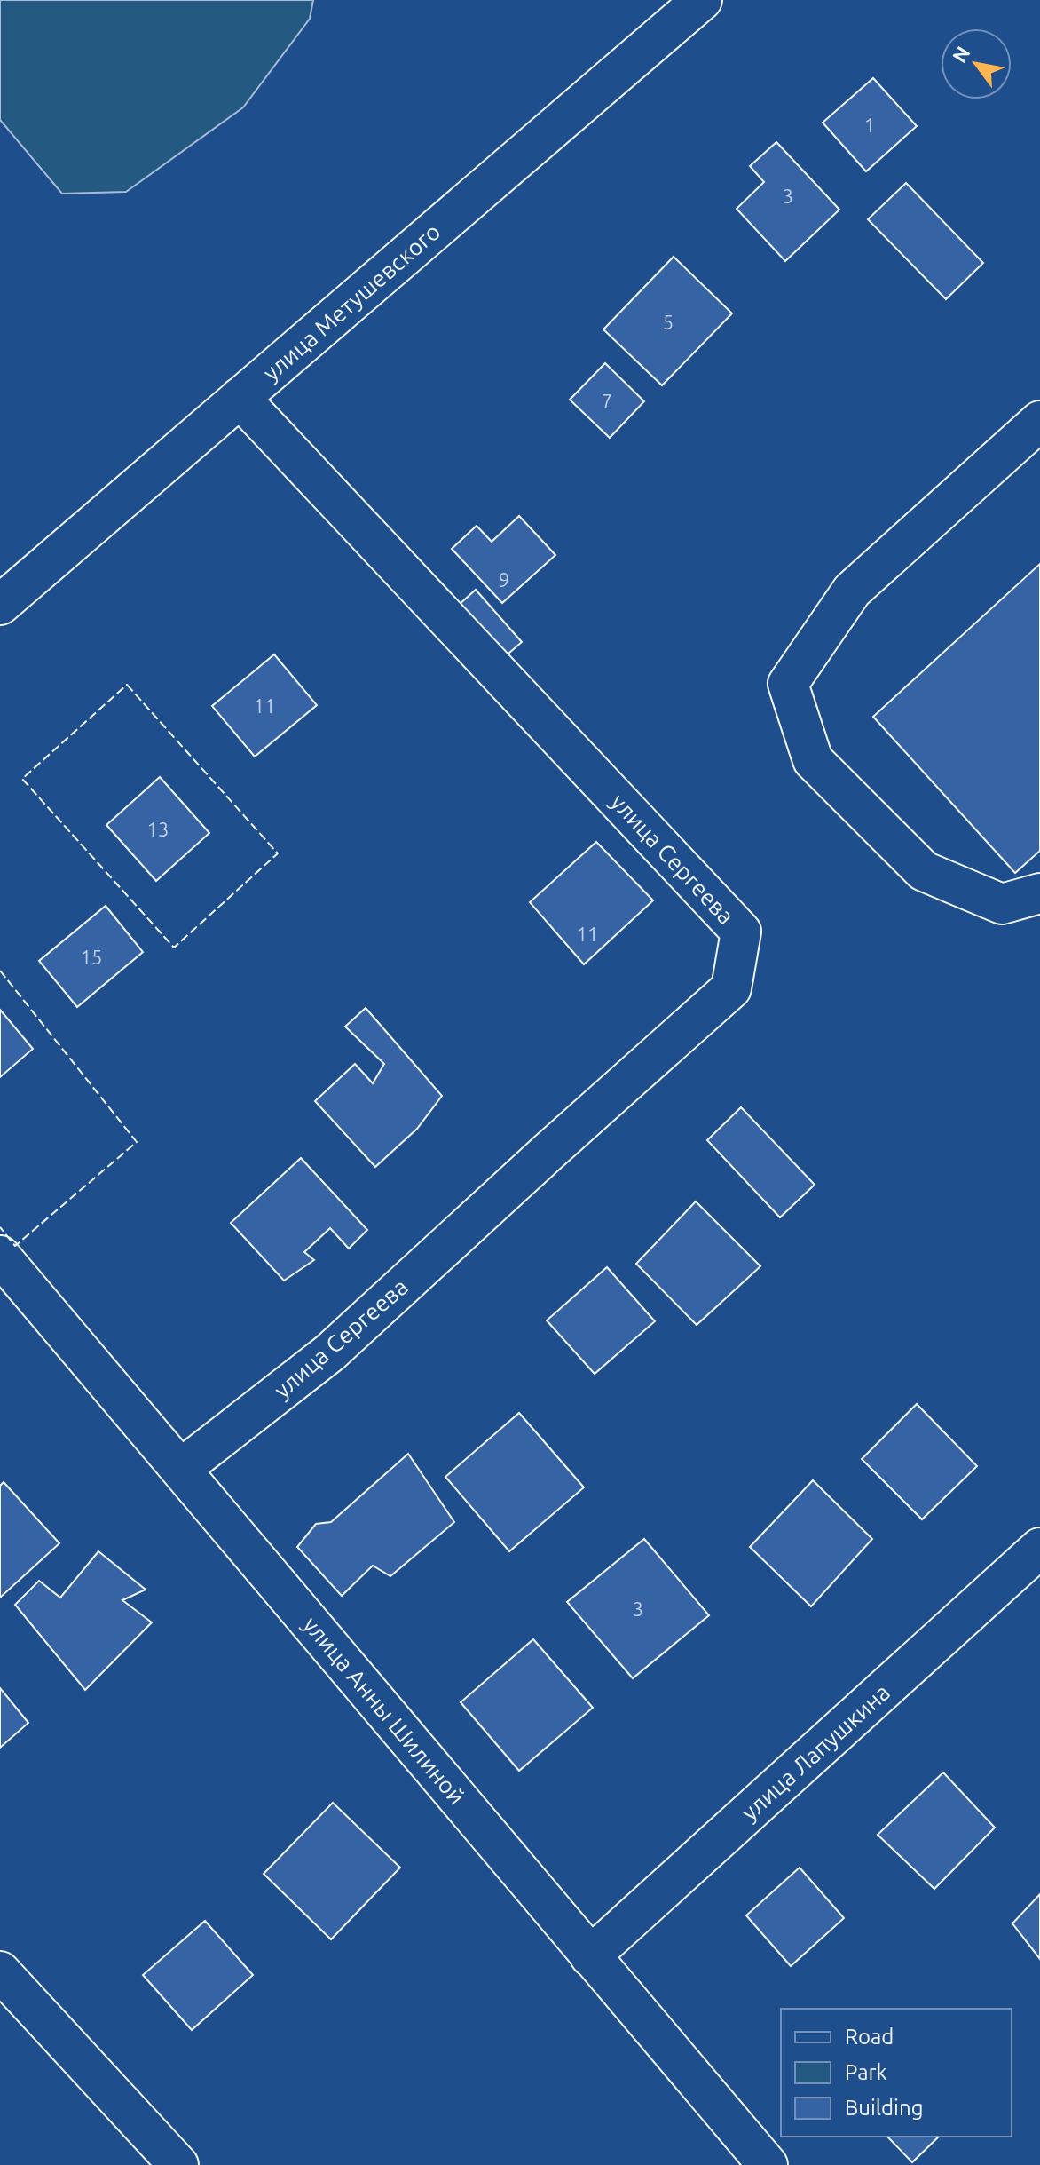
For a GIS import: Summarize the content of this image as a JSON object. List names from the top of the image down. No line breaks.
{"streets":{"street":["улица Метушевского","улица Сергеева","улица Анны Шилиной","улица Лапушкина"]},"crossings":[["улица Метушевского","улица Сергеева"],["улица Сергеева","улица Анны Шилиной"],["улица Анны Шилиной","улица Лапушкина"]],"house_numbers":["1","3","5","7","9","11","13","11","15","3"],"legend":["Road","Park","Building"],"north":"top left"}
